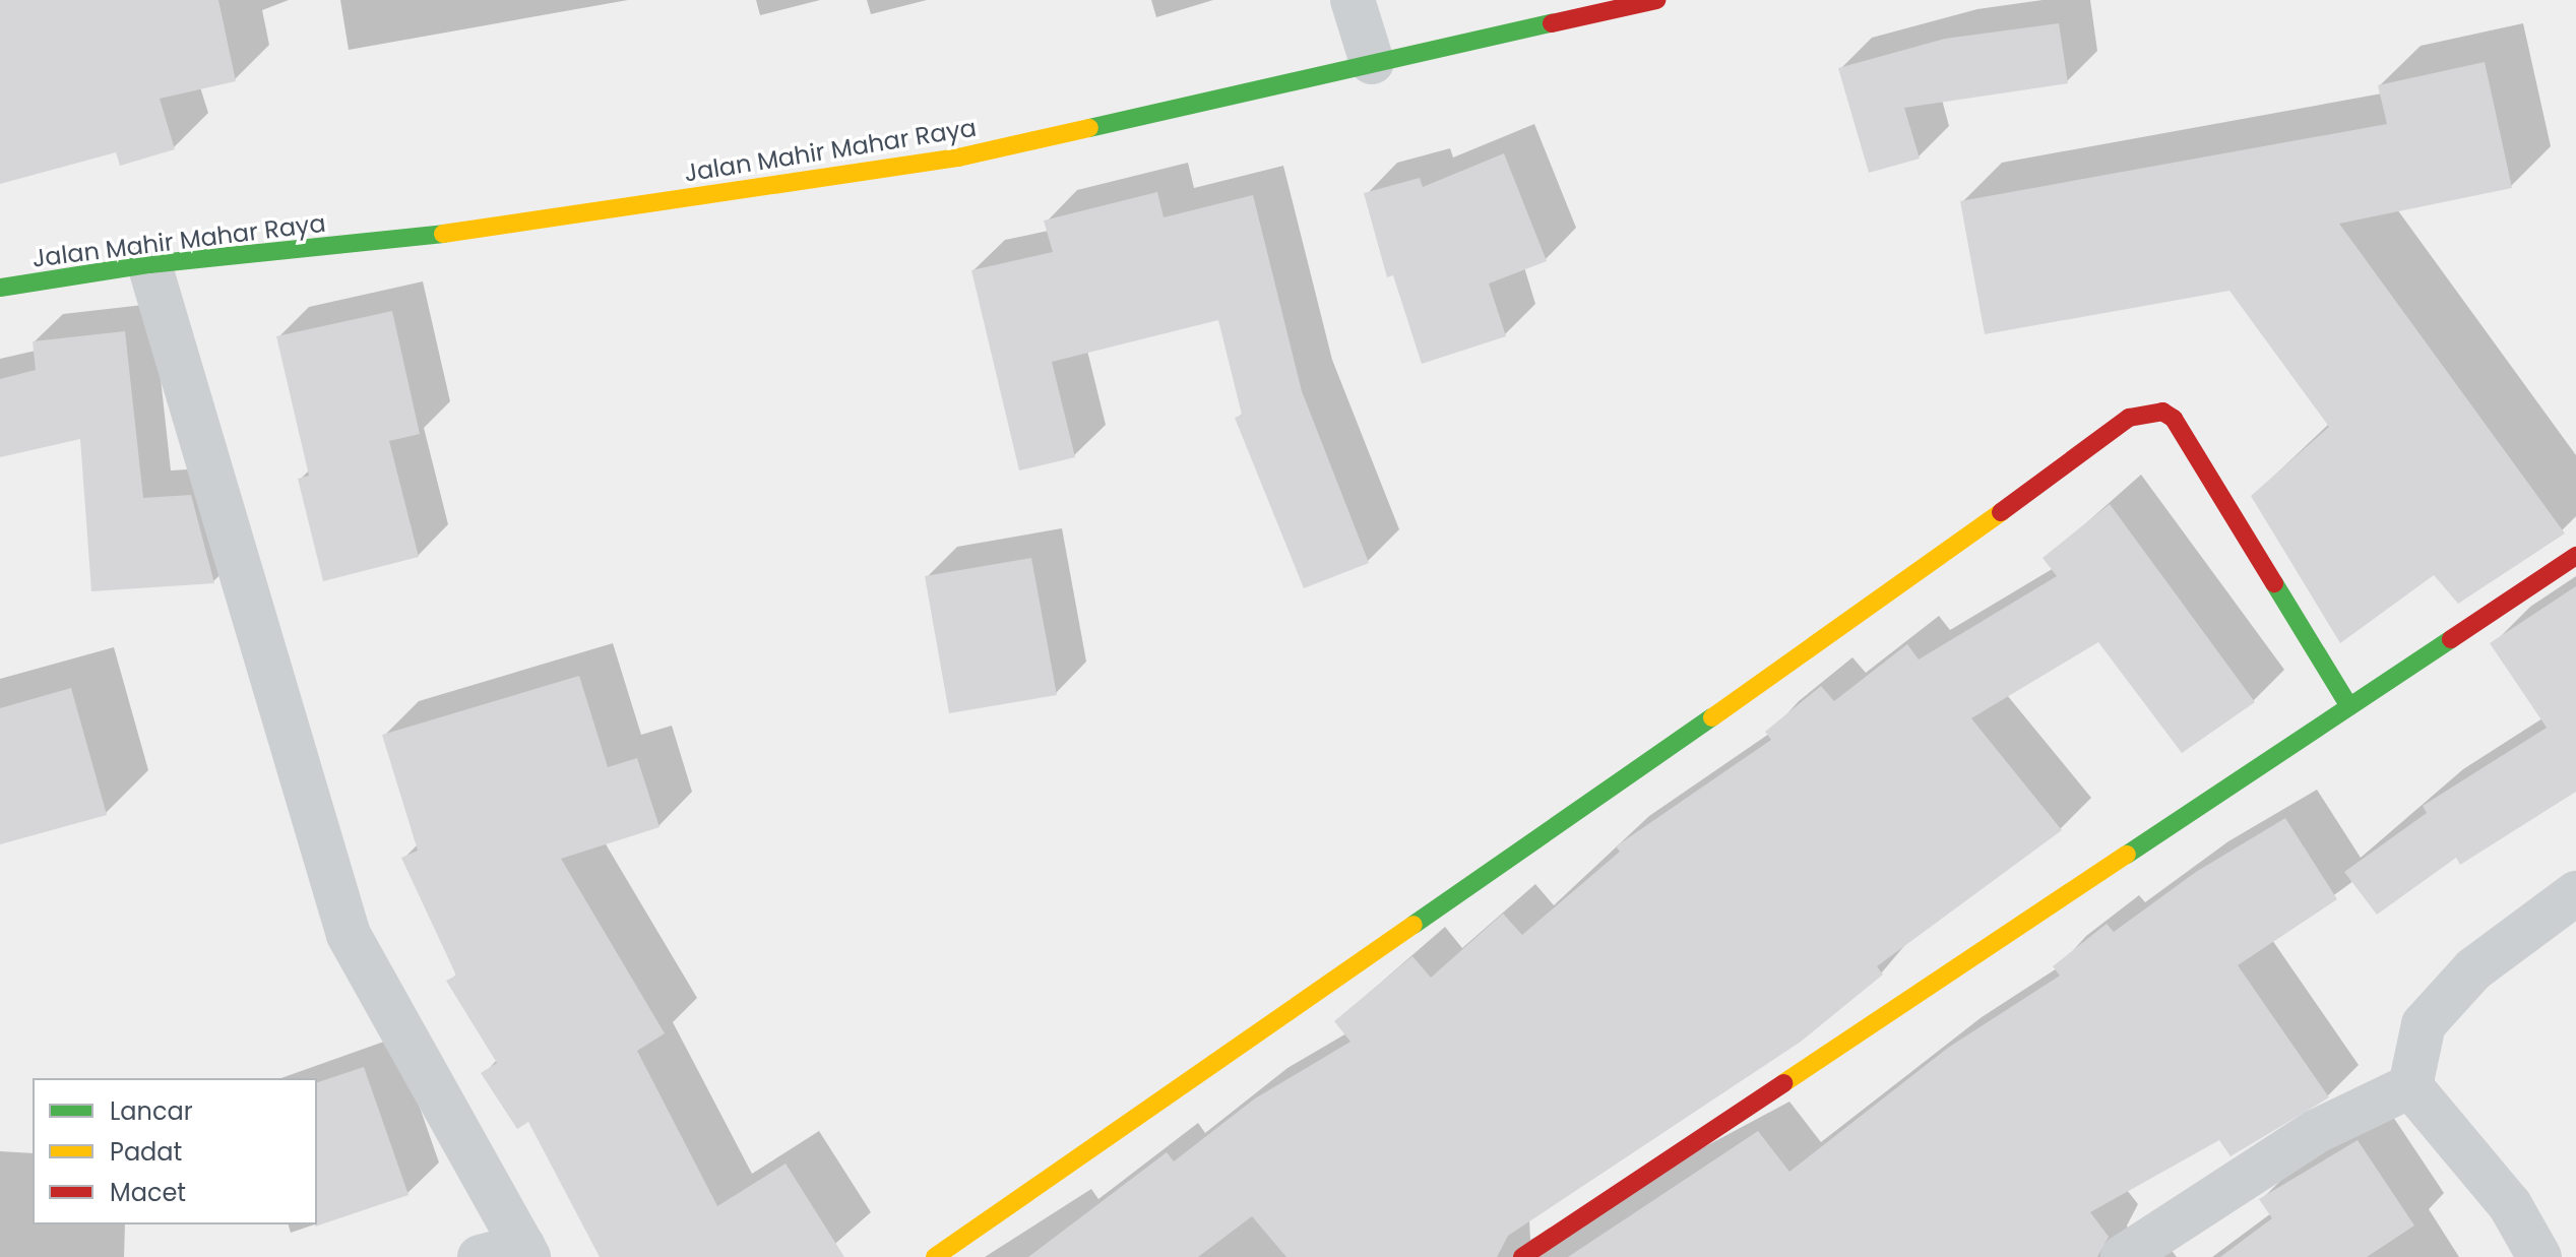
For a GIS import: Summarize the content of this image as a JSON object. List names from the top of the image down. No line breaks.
{"streets":{"street":["Jalan Mahir Mahar Raya"]},"legend":["Lancar","Padat","Macet"]}
